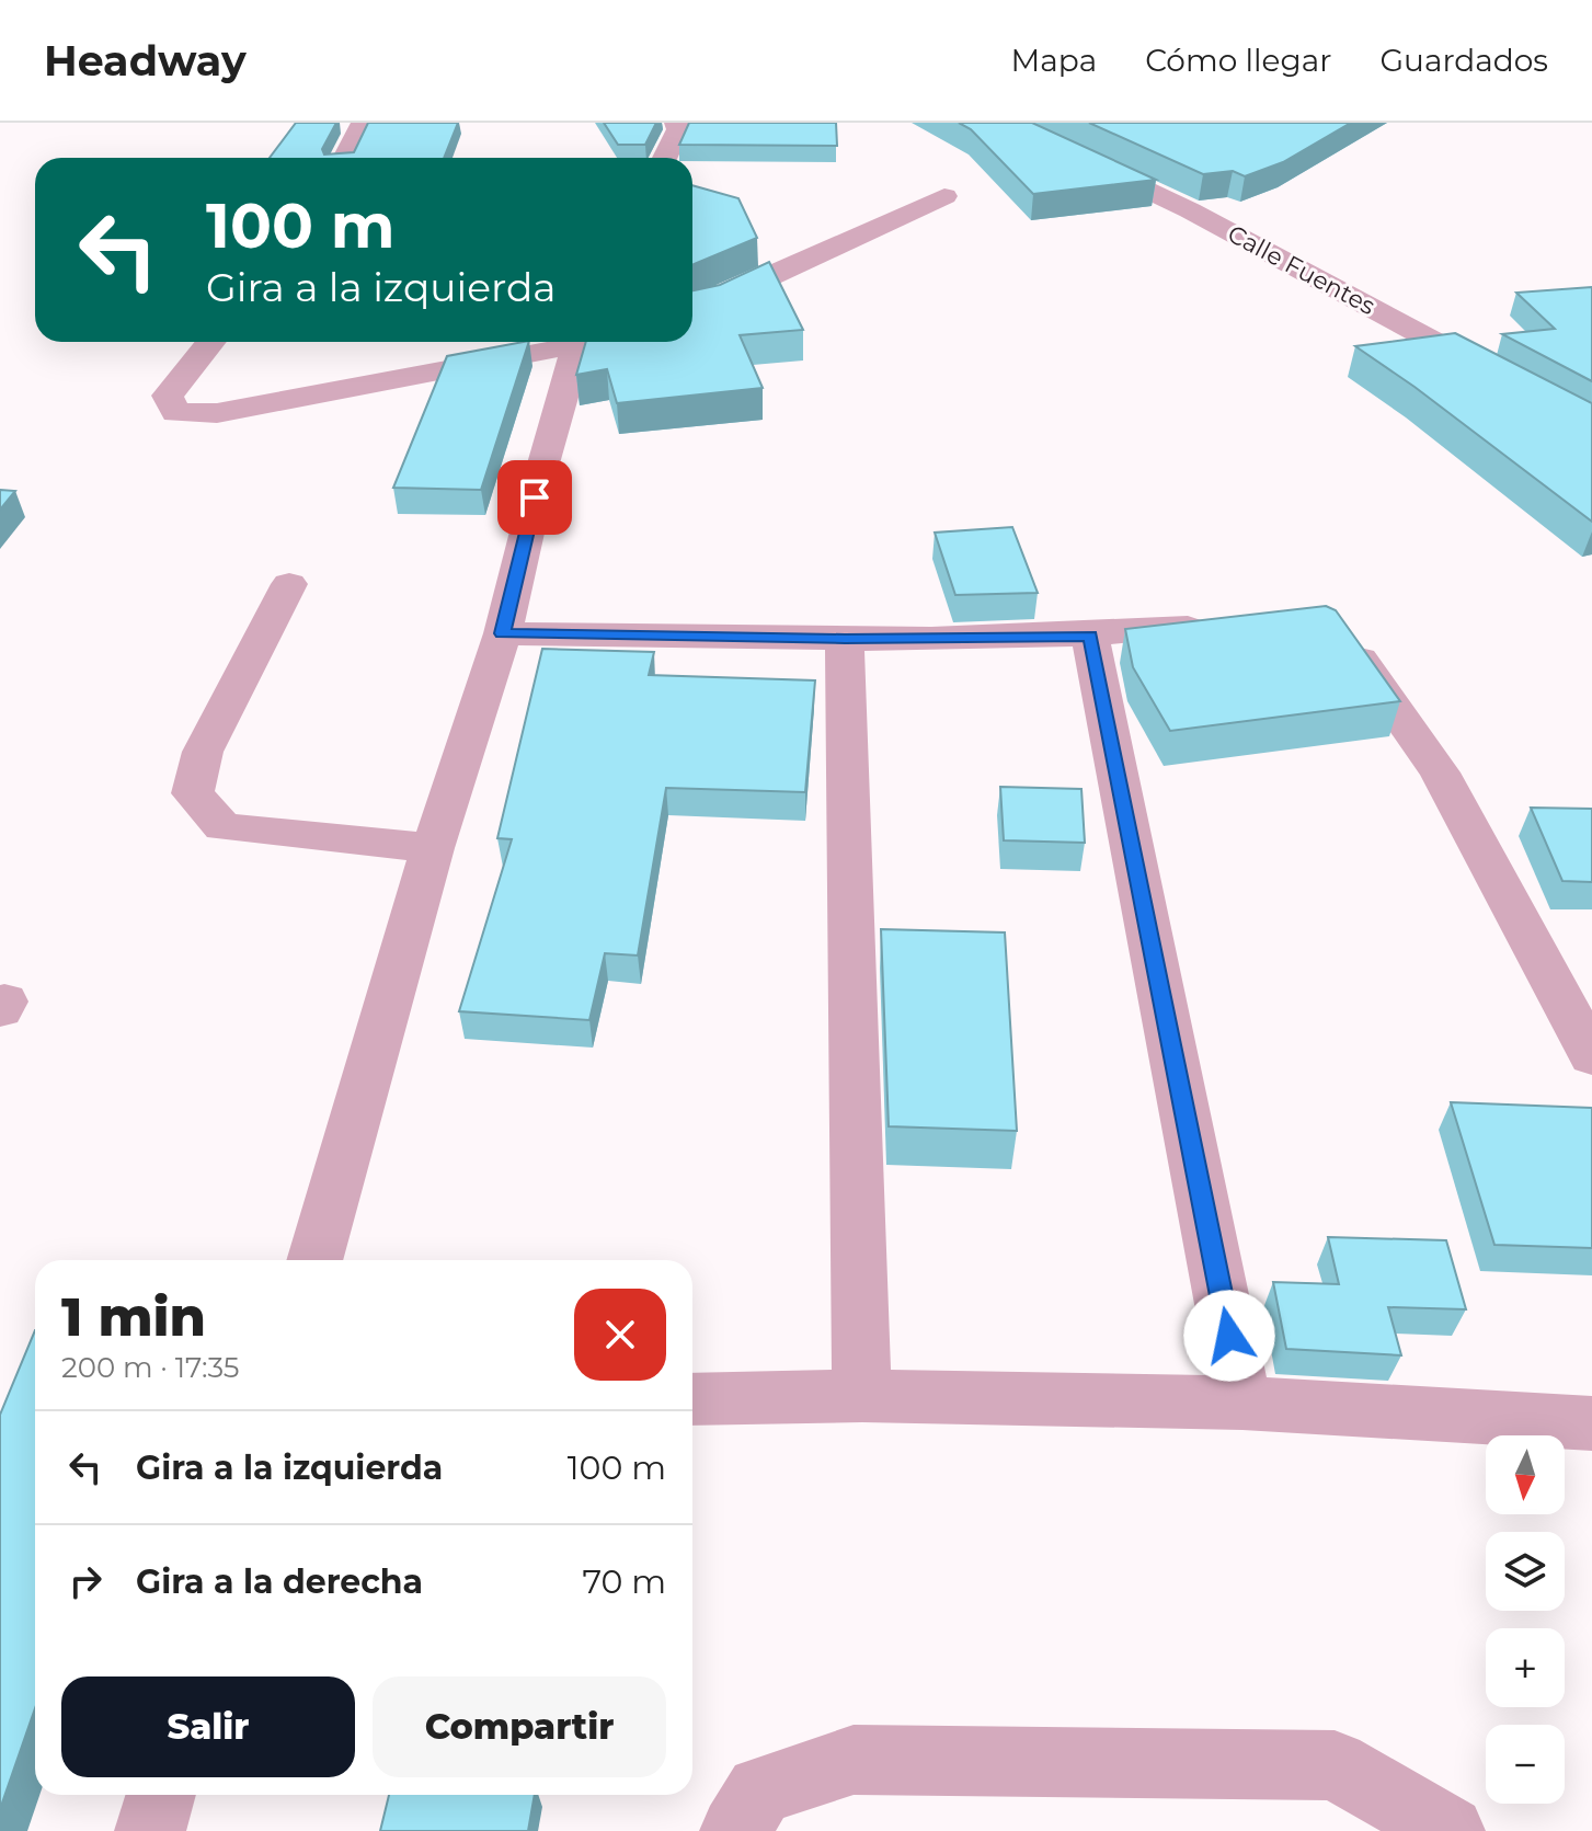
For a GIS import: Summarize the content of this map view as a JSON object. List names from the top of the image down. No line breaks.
{"streets":{"street":["Calle Fuentes"]},"north":"bottom","page":{"header":"Headway","nav":["Mapa","Cómo llegar","Guardados"],"turn":["100 m","Gira a la izquierda"],"heading":["1 min","200 m · 17:35"],"list":[{"name":"Gira a la izquierda","value":"100 m"},{"name":"Gira a la derecha","value":"70 m"}],"map_buttons":["+","−"],"buttons":["Salir","Compartir"]}}
